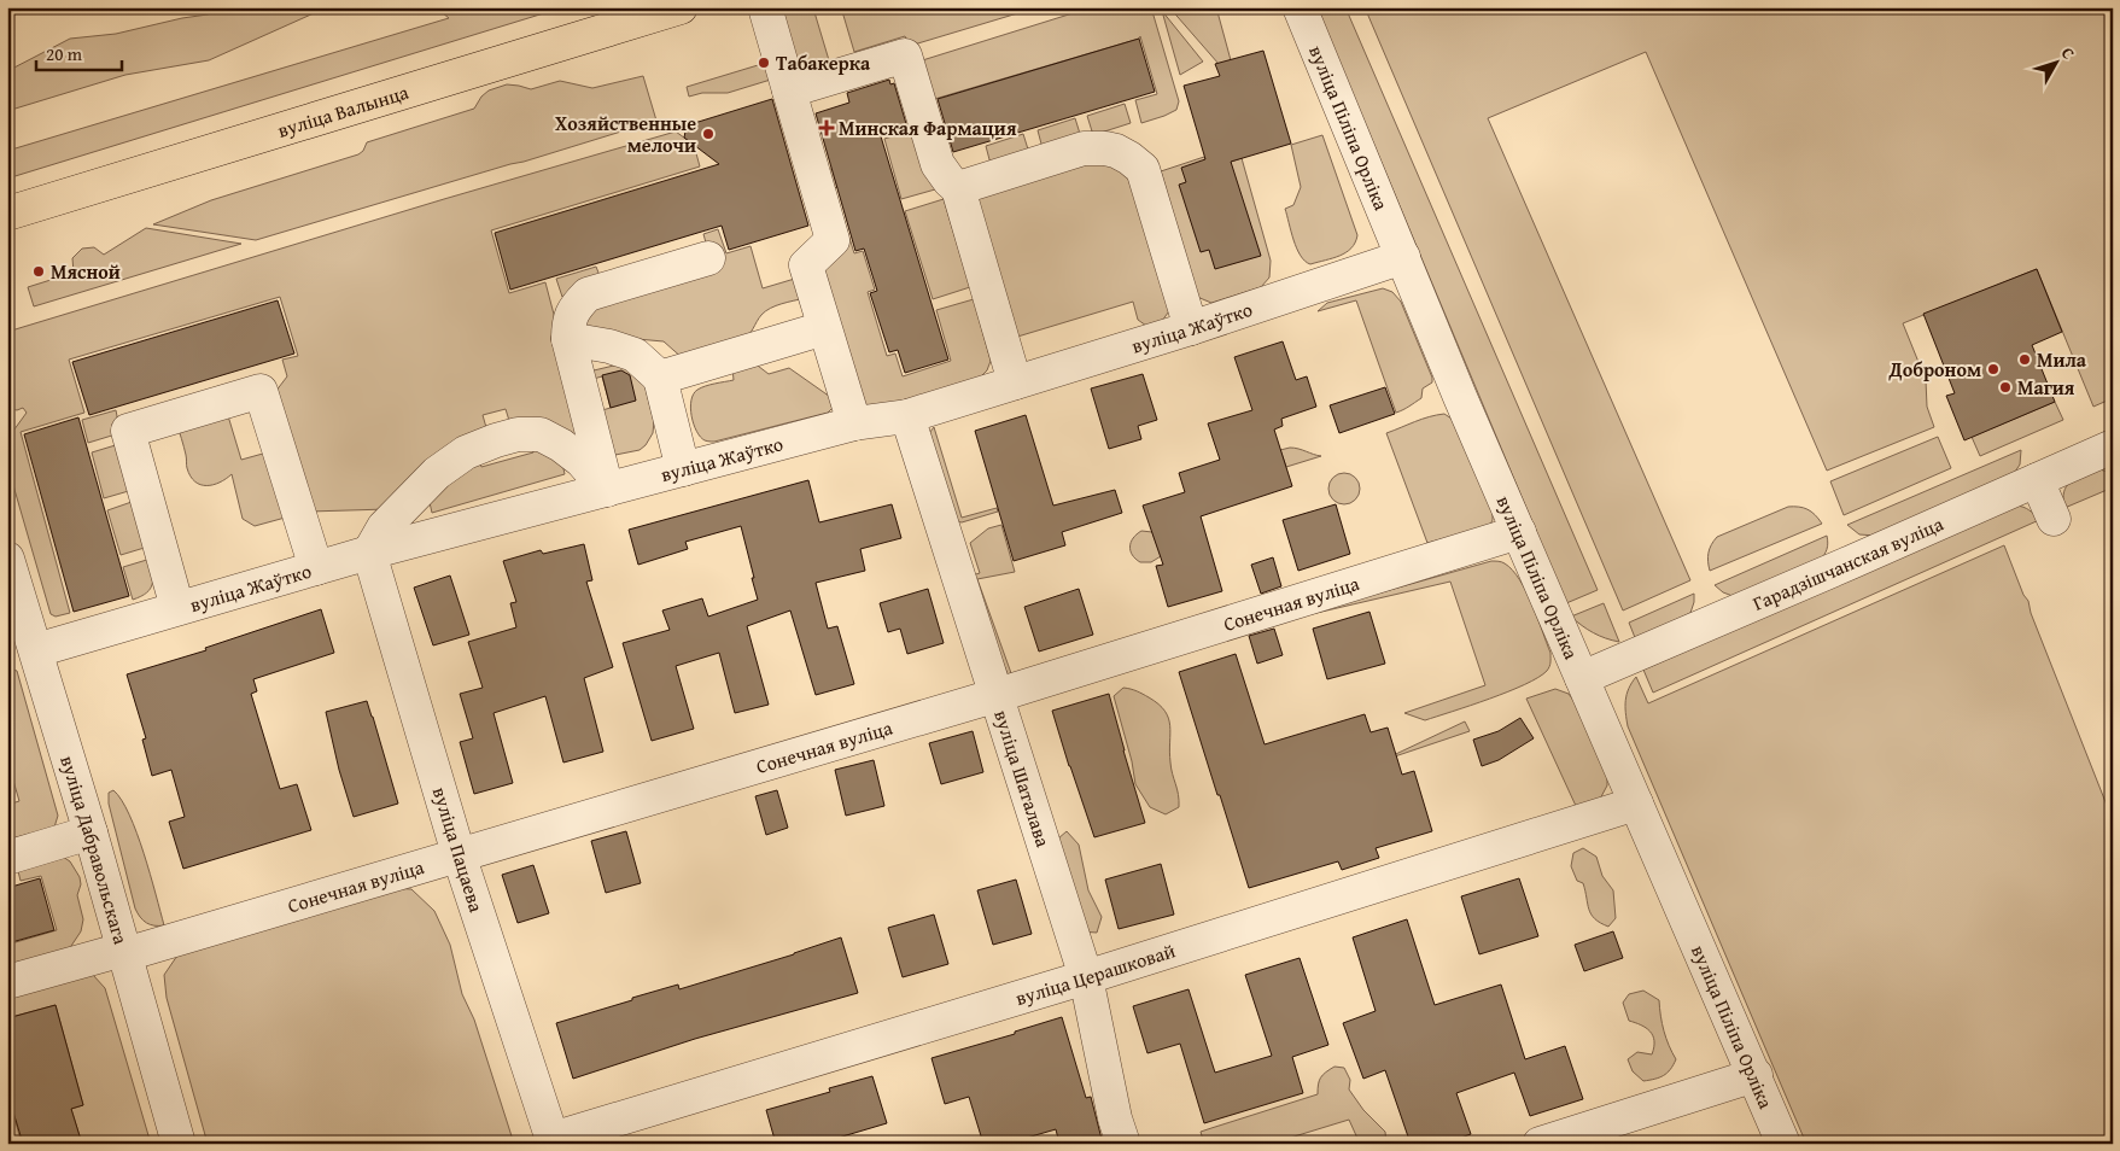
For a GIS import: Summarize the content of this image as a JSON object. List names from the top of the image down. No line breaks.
{"streets":{"main road":["вуліца Валынца"],"street":["вуліца Піліпа Орліка","вуліца Жаўтко","Гарадзішчанская вуліца","Сонечная вуліца","вуліца Шаталава","вуліца Пацаева","вуліца Дабравольскага","вуліца Церашковай"]},"crossings":[["вуліца Піліпа Орліка","вуліца Жаўтко"],["вуліца Піліпа Орліка","Гарадзішчанская вуліца"],["вуліца Піліпа Орліка","Сонечная вуліца"],["вуліца Піліпа Орліка","вуліца Церашковай"],["вуліца Жаўтко","вуліца Шаталава"],["вуліца Жаўтко","вуліца Пацаева"],["вуліца Жаўтко","вуліца Дабравольскага"],["Сонечная вуліца","вуліца Шаталава"],["Сонечная вуліца","вуліца Пацаева"],["Сонечная вуліца","вуліца Дабравольскага"],["вуліца Шаталава","вуліца Церашковай"],["вуліца Пацаева","вуліца Церашковай"]],"places":{"other":["Табакерка","Хозяйственные мелочи","Мясной","Мила","Доброном","Магия"],"health":["Минская Фармация"]},"scale_bar":"20 m","north":"top right"}
